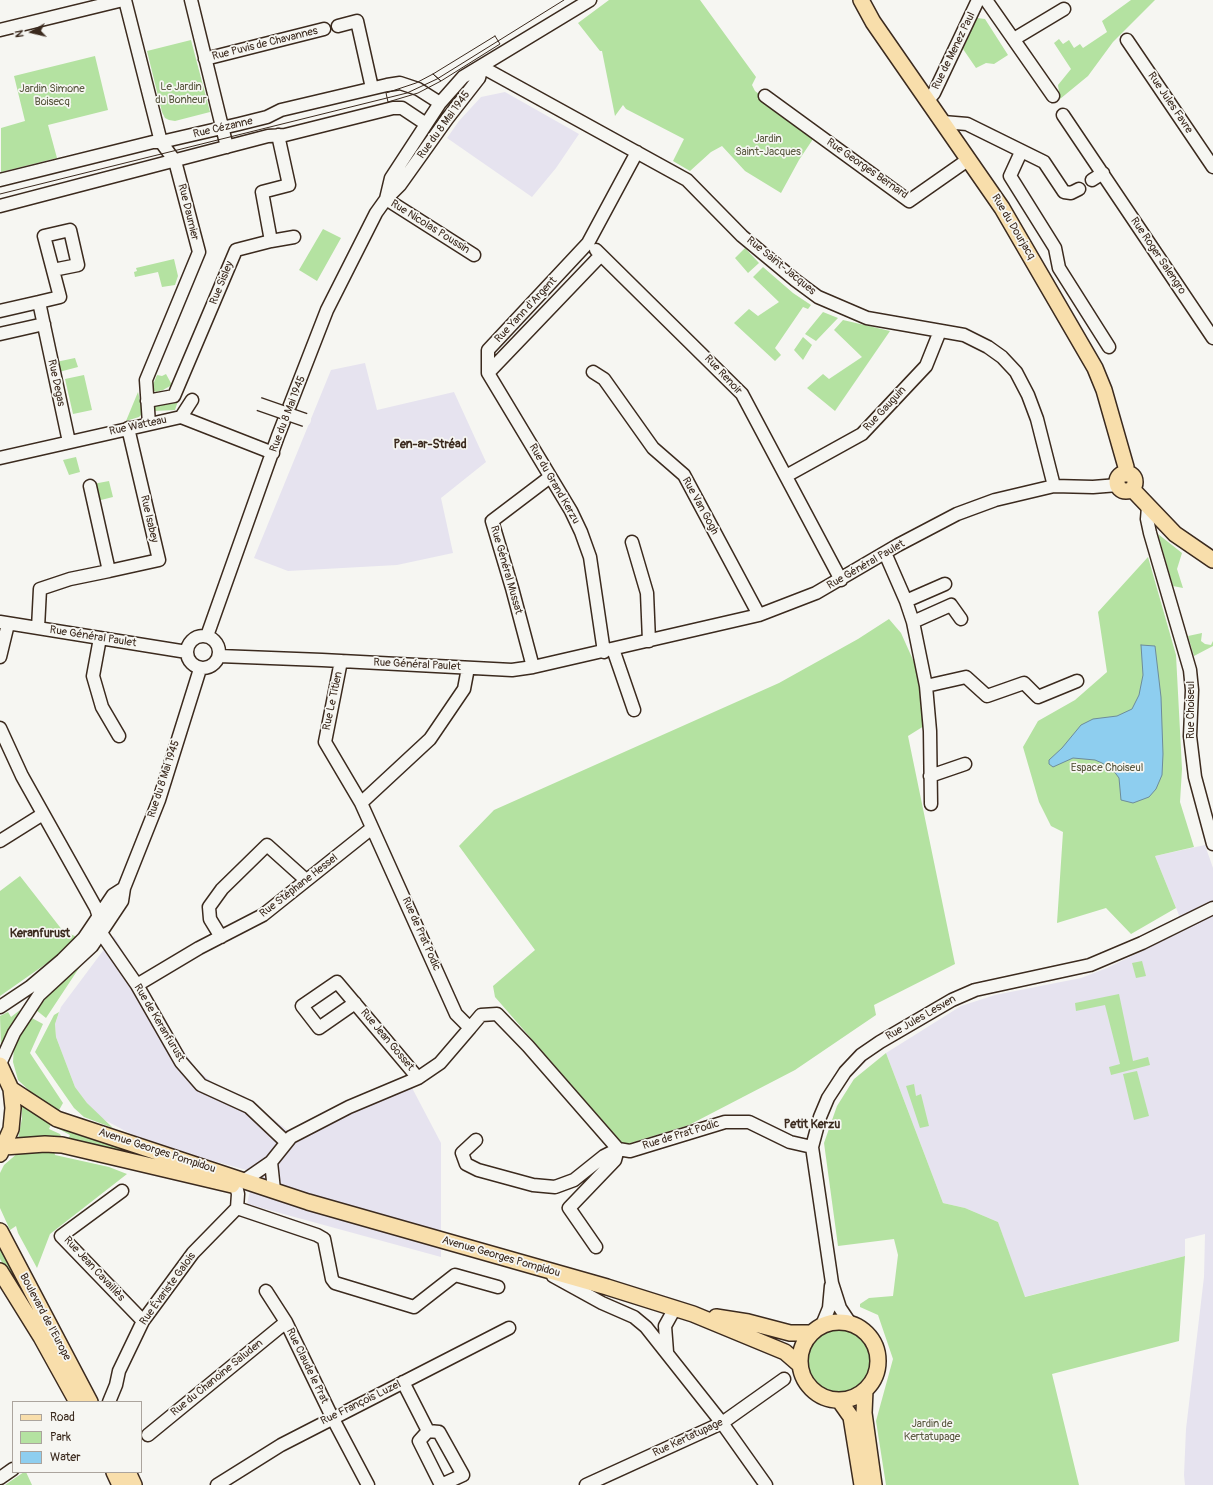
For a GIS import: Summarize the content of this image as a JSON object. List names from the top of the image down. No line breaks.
{"streets":{"main road":["Rue du Dourjacq","Avenue Georges Pompidou","Boulevard de l'Europe"],"street":["Rue Puvis de Chavannes","Rue de Menez Paul","Rue Jules Favre","Rue du 8 Mai 1945","Rue Cézanne","Rue Georges Bernard","Rue Daumier","Rue Nicolas Poussin","Rue Roger Salengro","Rue Saint-Jacques","Rue Sisley","Rue Yann d'Argent","Rue Renoir","Rue Degas","Rue Gauguin","Rue Watteau","Rue du Grand Kerzu","Rue Van Gogh","Rue Isabey","Rue Général Paulet","Rue Général Mussat","Rue Le Titien","Rue Choiseul","Rue Stéphane Hessel","Rue de Prat Podic","Rue Jules Lesven","Rue de Keranfurust","Rue Jean Gosset","Rue Jean Cavaillès","Rue Évariste Galois","Rue Claude le Prat","Rue du Chanoine Saluden","Rue François Luzel","Rue Kertatupage"]},"crossings":[["Rue de Menez Paul","Rue du Dourjacq"],["Rue du 8 Mai 1945","Rue Cézanne"],["Rue du 8 Mai 1945","Rue Nicolas Poussin"],["Rue du 8 Mai 1945","Rue Saint-Jacques"],["Rue du 8 Mai 1945","Rue Watteau"],["Rue du 8 Mai 1945","Rue Général Paulet"],["Rue du 8 Mai 1945","Rue de Keranfurust"],["Rue Cézanne","Rue Daumier"],["Rue Georges Bernard","Rue du Dourjacq"],["Rue Daumier","Rue Sisley"],["Rue Daumier","Rue Watteau"],["Rue du Dourjacq","Rue Général Paulet"],["Rue Saint-Jacques","Rue Yann d'Argent"],["Rue Saint-Jacques","Rue Gauguin"],["Rue Saint-Jacques","Rue Général Paulet"],["Rue Yann d'Argent","Rue Renoir"],["Rue Yann d'Argent","Rue du Grand Kerzu"],["Rue Renoir","Rue Gauguin"],["Rue Renoir","Rue Général Paulet"],["Rue Degas","Rue Watteau"],["Rue Watteau","Rue Isabey"],["Rue du Grand Kerzu","Rue Général Paulet"],["Rue du Grand Kerzu","Rue Général Mussat"],["Rue Van Gogh","Rue Général Paulet"],["Rue Isabey","Rue Général Paulet"],["Rue Général Paulet","Rue Général Mussat"],["Rue Général Paulet","Rue Le Titien"],["Rue Le Titien","Rue de Prat Podic"],["Rue Stéphane Hessel","Rue de Prat Podic"],["Rue Stéphane Hessel","Rue de Keranfurust"],["Rue de Prat Podic","Rue Jules Lesven"],["Rue Jules Lesven","Avenue Georges Pompidou"],["Rue Jean Cavaillès","Rue Évariste Galois"],["Rue Claude le Prat","Rue du Chanoine Saluden"],["Rue Claude le Prat","Rue François Luzel"]],"districts":["Pen-ar-Stréad","Keranfurust","Petit Kerzu"],"parks":["Le Jardin du Bonheur","Jardin Simone Boisecq","Jardin Saint-Jacques","Espace Choiseul","Jardin de Kertatupage"],"legend":["Road","Park","Water"],"north":"left"}
